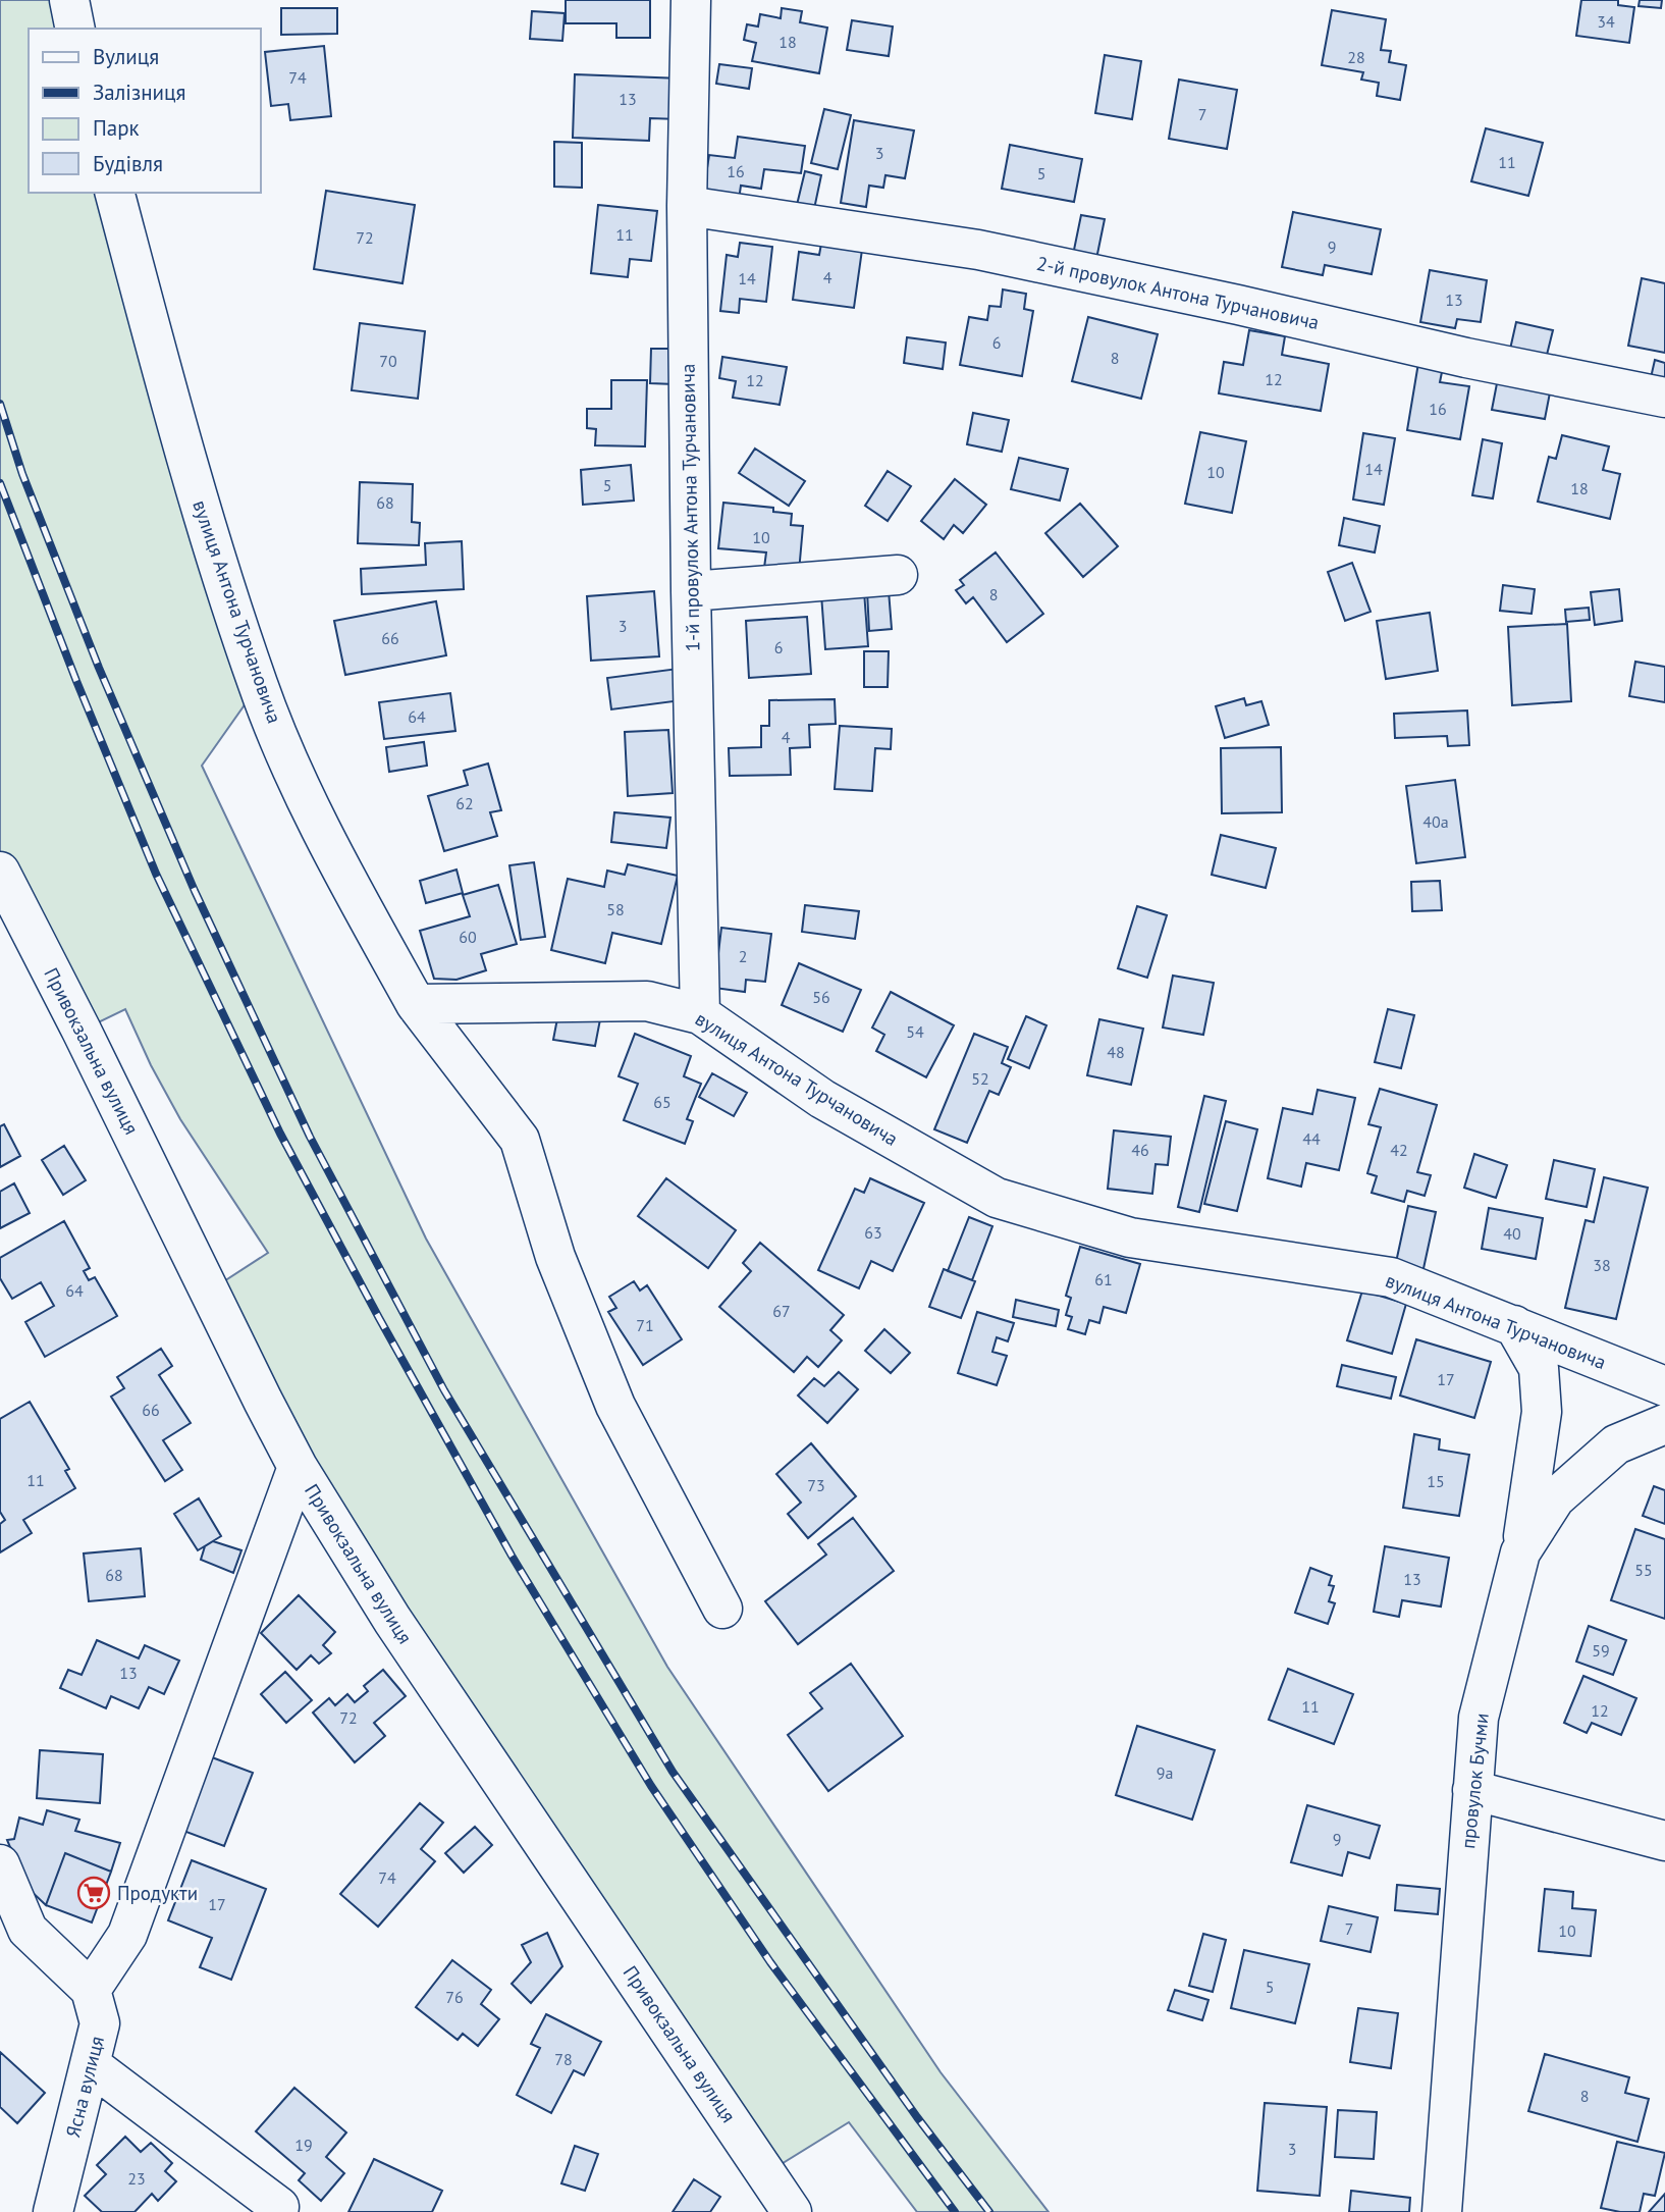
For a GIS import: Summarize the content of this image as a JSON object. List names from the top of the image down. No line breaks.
{"streets":{"street":["2-й провулок Антона Турчановича","1-й провулок Антона Турчановича","вулиця Антона Турчановича","Привокзальна вулиця","провулок Бучми","Ясна вулиця"]},"crossings":[["2-й провулок Антона Турчановича","1-й провулок Антона Турчановича"],["1-й провулок Антона Турчановича","вулиця Антона Турчановича"]],"places":{"supermarket":["Продукти"]},"house_numbers":["34","18","28","74","13","7","3","11","16","5","11","72","9","4","14","13","6","8","70","12","12","16","14","10","5","18","68","10","8","3","66","6","64","4","62","40а","58","60","2","56","54","48","52","65","44","46","42","63","40","38","61","64","67","71","17","66","11","15","73","55","68","13","59","13","11","12","72","9а","9","74","17","7","10","5","76","78","8","19","3","23"],"legend":["Вулиця","Залізниця","Парк","Будівля"]}
